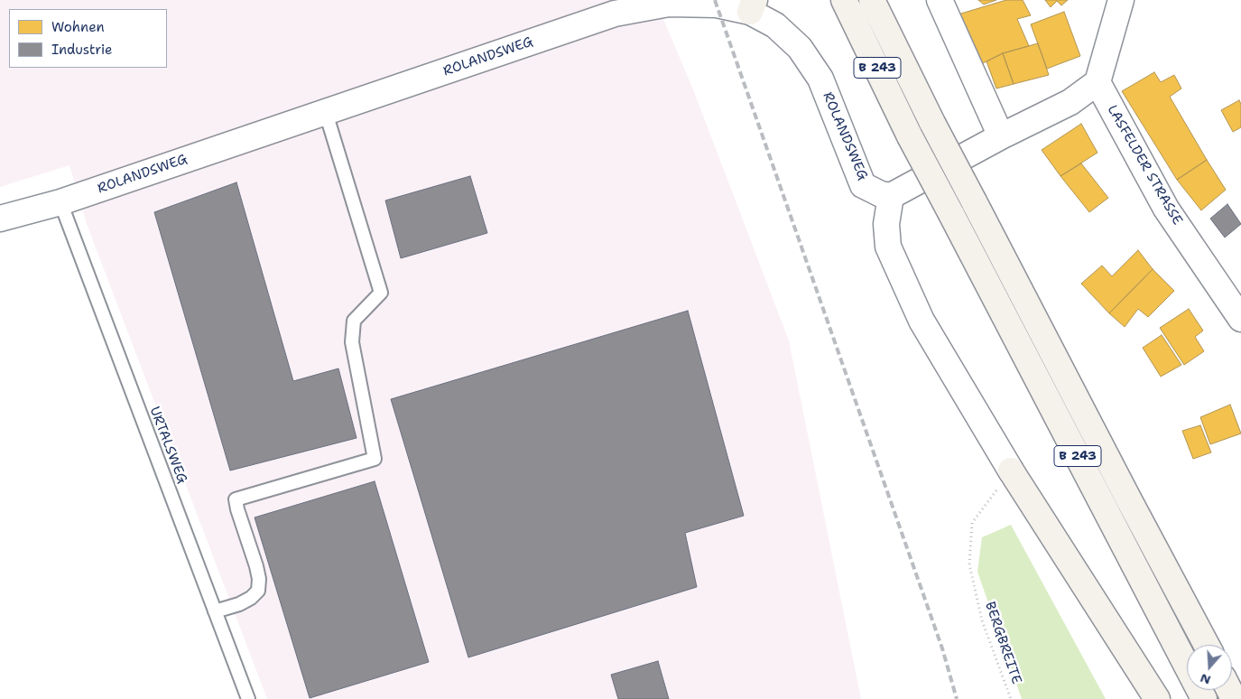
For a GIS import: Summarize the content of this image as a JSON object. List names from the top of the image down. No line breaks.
{"streets":{"highway":["B 243"],"street":["ROLANDSWEG","LASFELDER STRASSE"],"lane":["URTALSWEG"],"path":["BERGBREITE"]},"crossings":[["ROLANDSWEG","URTALSWEG"]],"legend":["Wohnen","Industrie"],"north":"bottom"}
